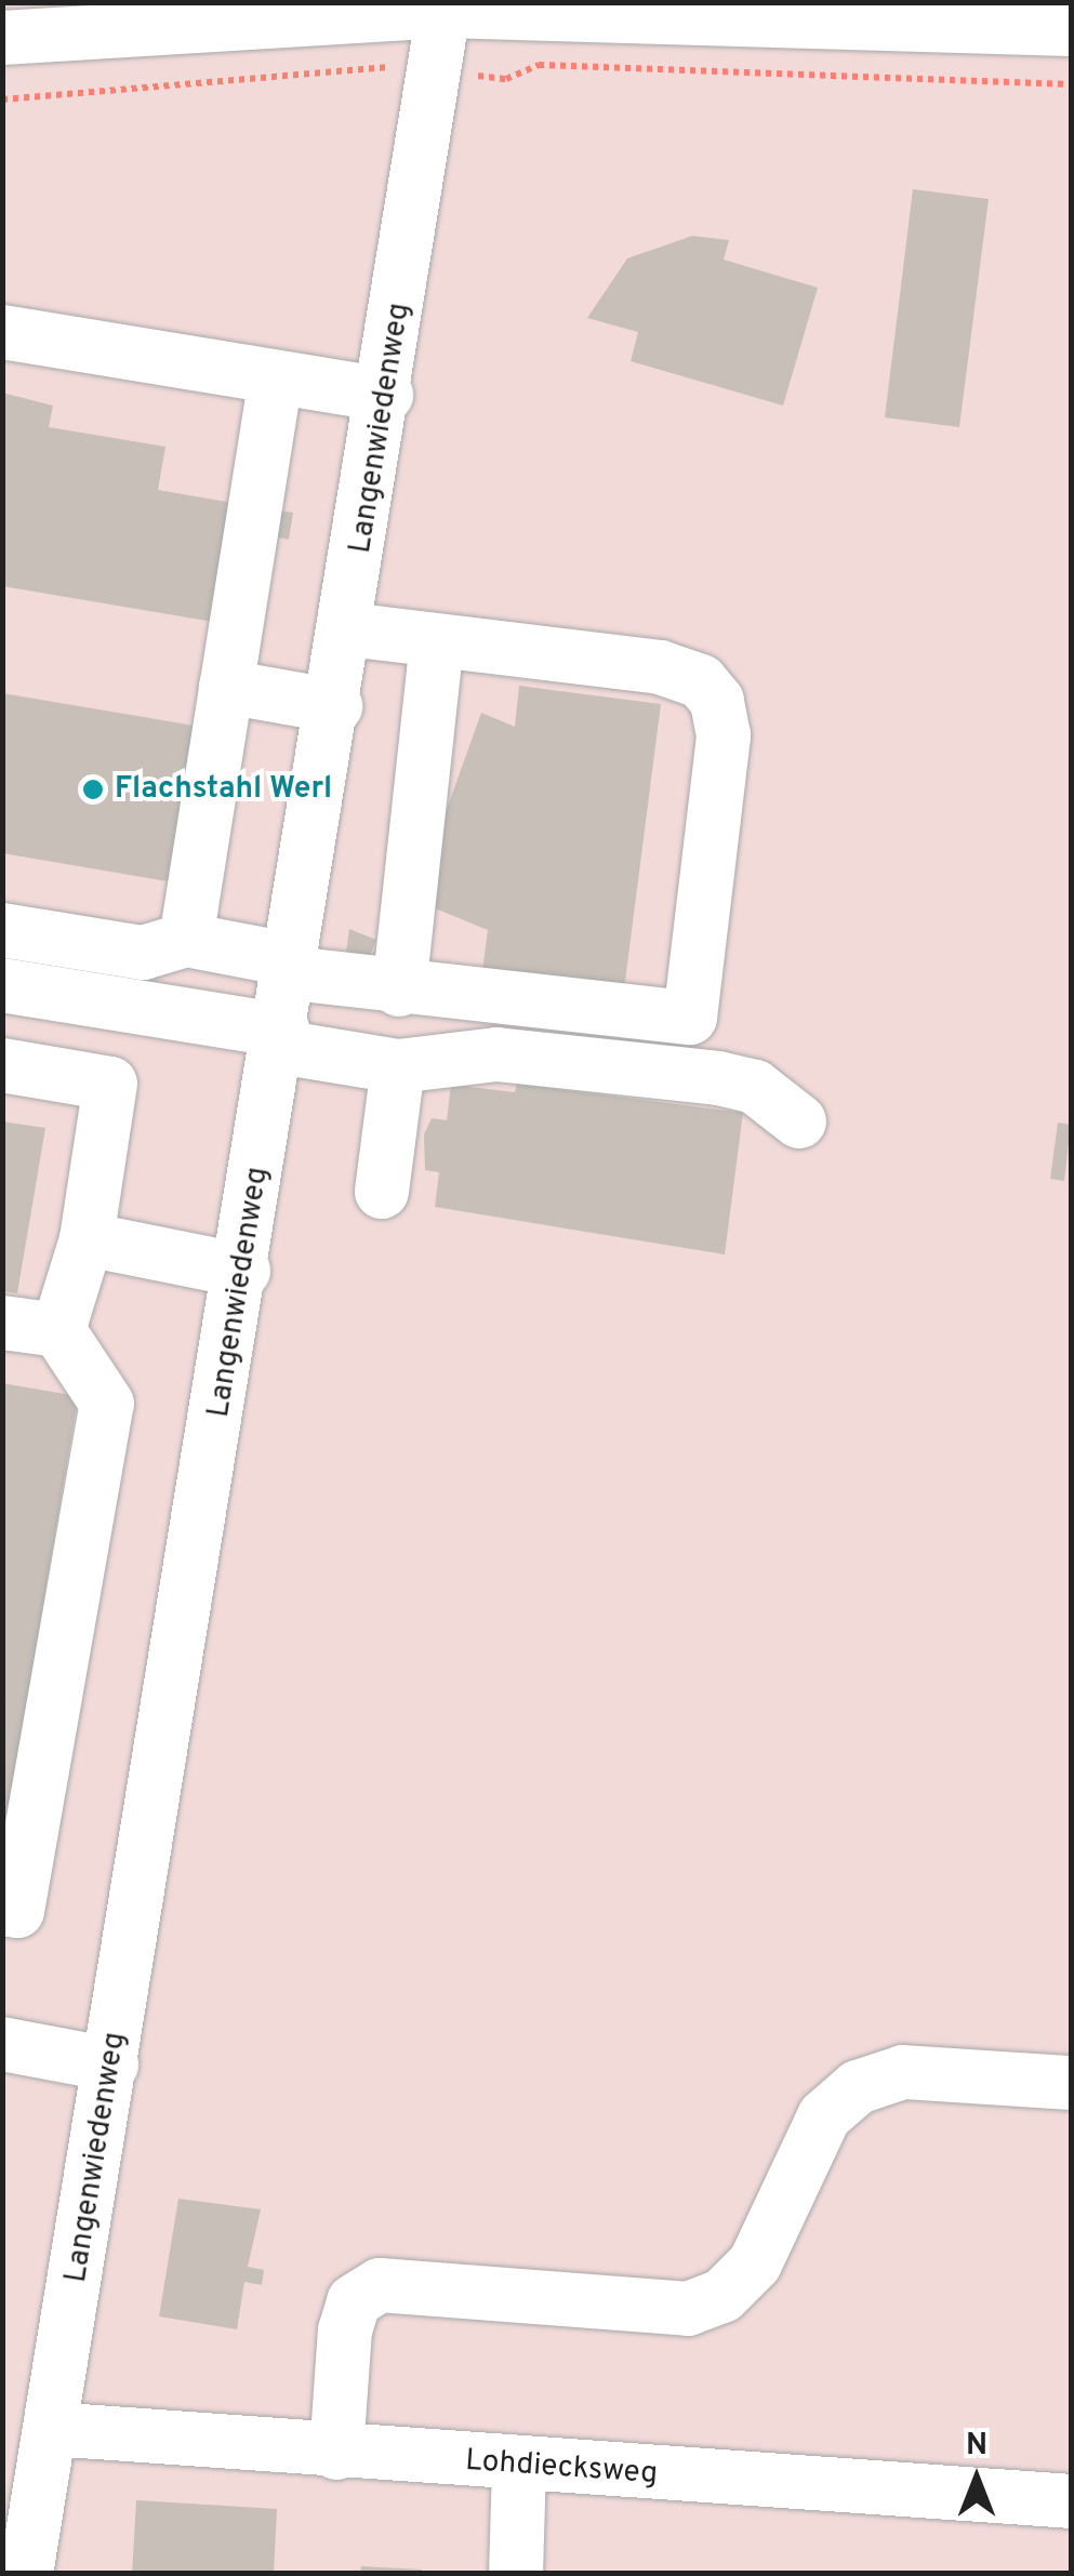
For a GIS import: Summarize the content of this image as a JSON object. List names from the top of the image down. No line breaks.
{"streets":{"street":["Langenwiedenweg","Lohdiecksweg"]},"crossings":[["Langenwiedenweg","Lohdiecksweg"]],"places":["Flachstahl Werl"],"north":"top"}
